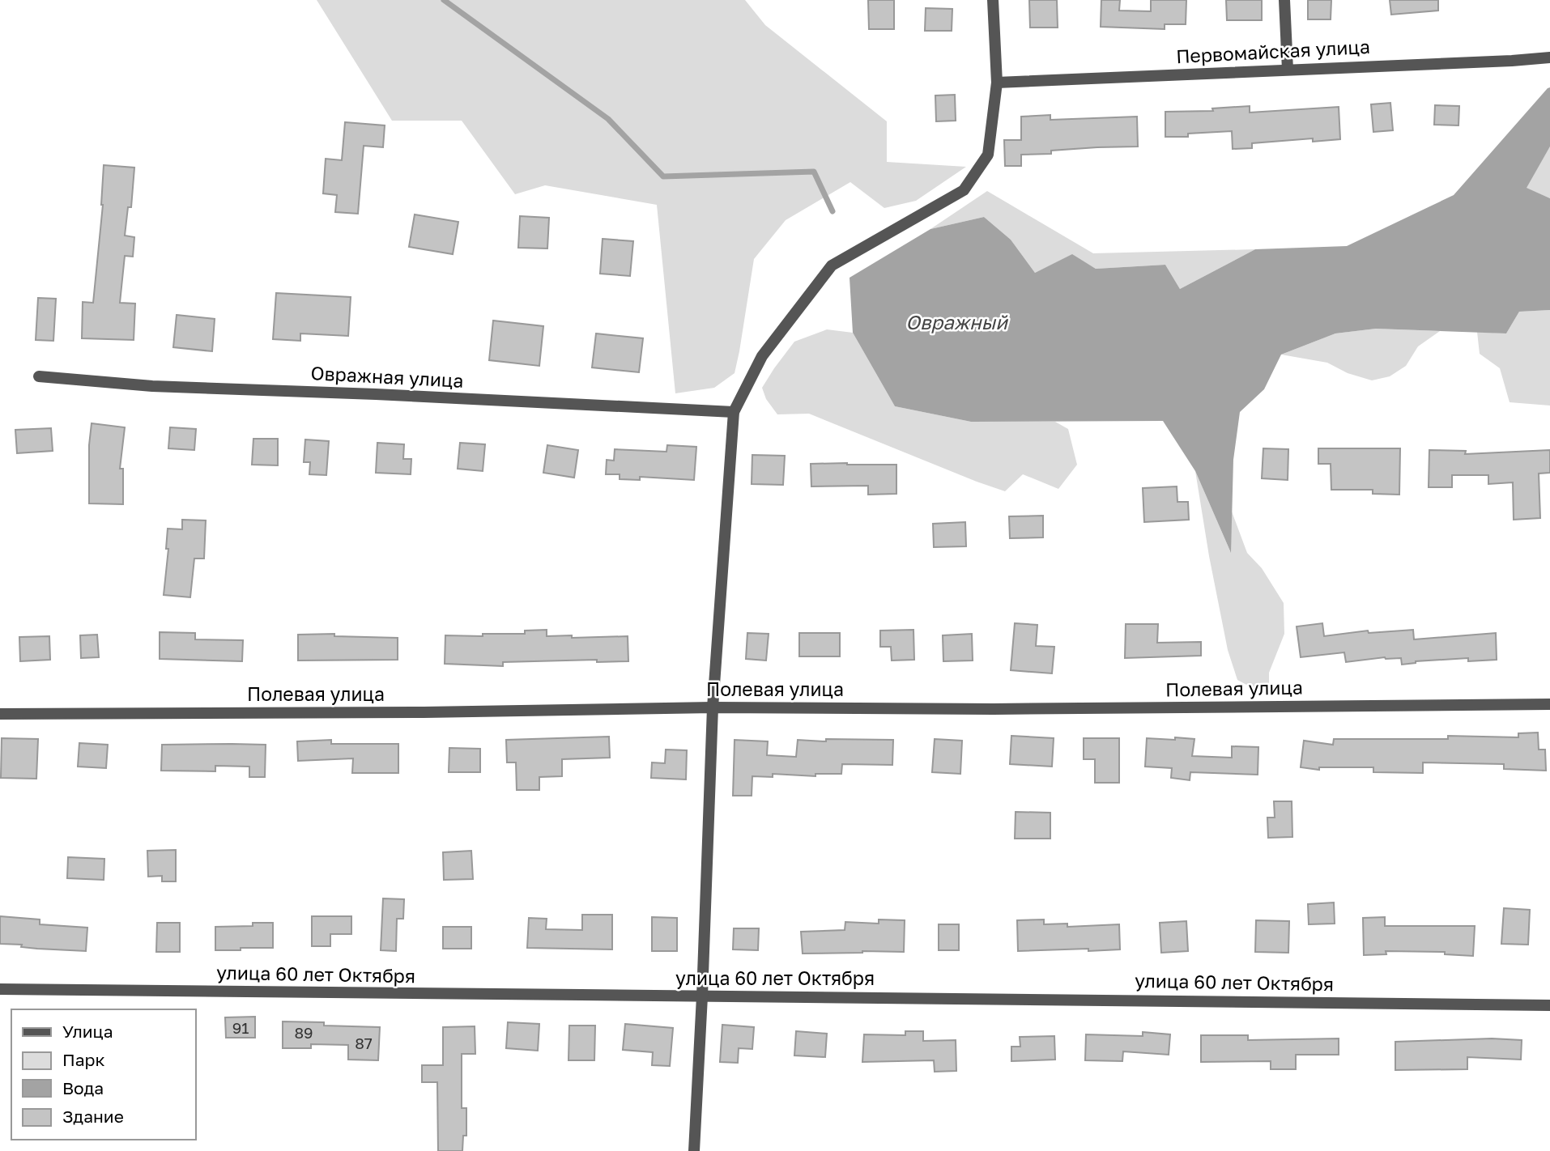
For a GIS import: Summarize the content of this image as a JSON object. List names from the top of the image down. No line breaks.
{"streets":{"street":["Первомайская улица","Овражная улица","Полевая улица","улица 60 лет Октября"]},"water":["Овражный"],"house_numbers":["91","89","87"],"legend":["Улица","Парк","Вода","Здание"]}
